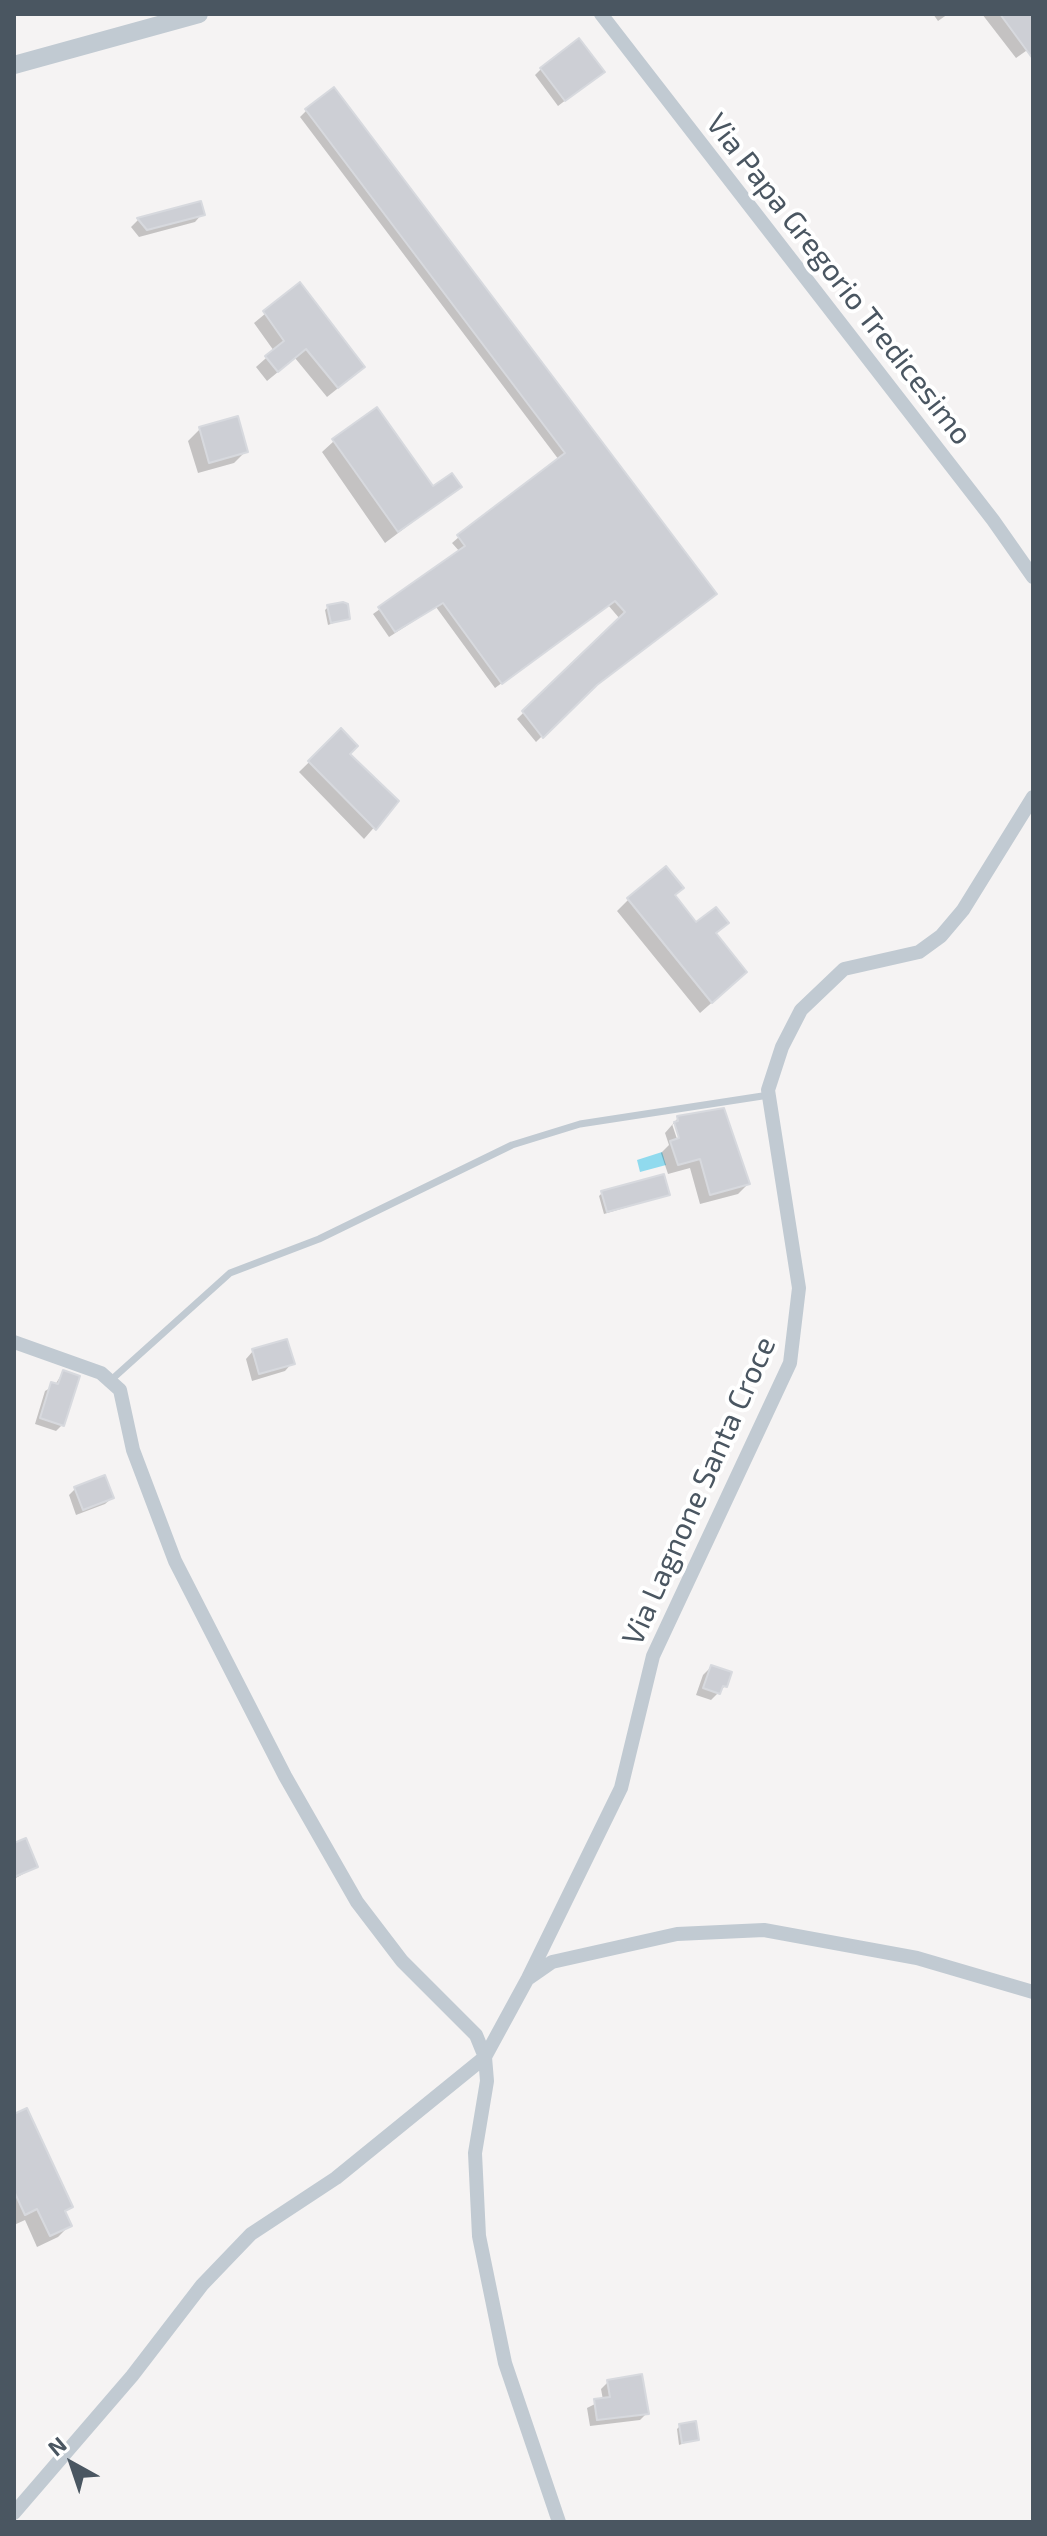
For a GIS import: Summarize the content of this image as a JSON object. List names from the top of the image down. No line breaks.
{"streets":{"street":["Via Papa Gregorio Tredicesimo","Via Lagnone Santa Croce"]},"north":"top left"}
